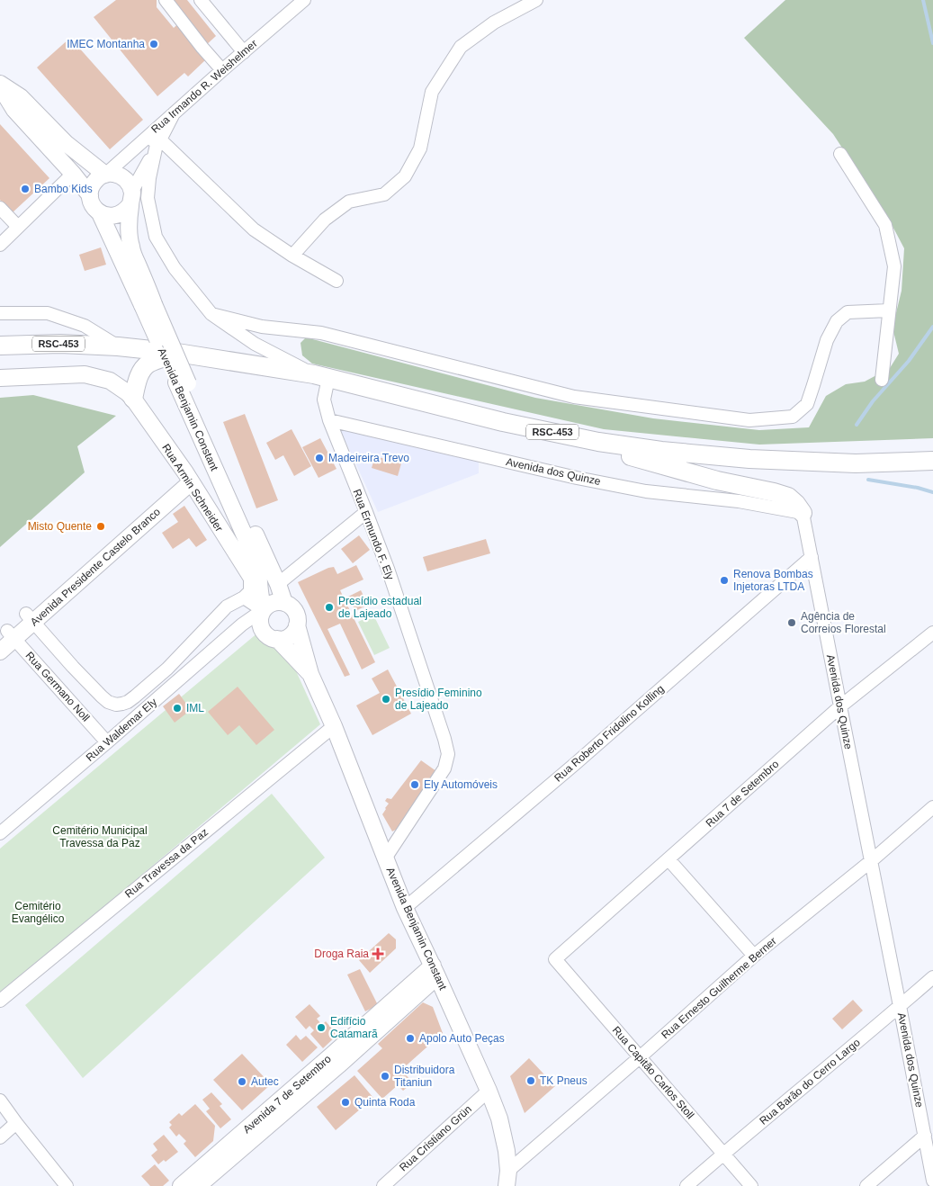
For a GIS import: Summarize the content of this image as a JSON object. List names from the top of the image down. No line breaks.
{"streets":{"highway":["RSC-453"],"main road":["Avenida Benjamin Constant","Rua Armin Schneider","Avenida Presidente Castelo Branco","Avenida 7 de Setembro"],"street":["Rua Irmando R. Weishelmer","Avenida dos Quinze","Rua Ermundo F. Ely","Rua Germano Noll","Rua Waldemar Ely","Rua Roberto Fridolino Kolling","Rua 7 de Setembro","Rua Travessa da Paz","Rua Ernesto Guilherme Berner","Rua Capitão Carlos Stoll","Rua Barão do Cerro Largo","Rua Cristiano Grün"]},"crossings":[["Rua Irmando R. Weishelmer","Avenida Benjamin Constant"],["RSC-453","Rua Ermundo F. Ely"],["Avenida Benjamin Constant","Rua Armin Schneider"],["Avenida Benjamin Constant","Rua Ermundo F. Ely"],["Avenida Benjamin Constant","Rua Waldemar Ely"],["Avenida Benjamin Constant","Rua Roberto Fridolino Kolling"],["Avenida Benjamin Constant","Rua Travessa da Paz"],["Avenida Benjamin Constant","Rua Ernesto Guilherme Berner"],["Avenida Benjamin Constant","Avenida 7 de Setembro"],["Avenida Benjamin Constant","Rua Cristiano Grün"],["Avenida dos Quinze","Rua Ermundo F. Ely"],["Avenida dos Quinze","Rua Roberto Fridolino Kolling"],["Avenida dos Quinze","Rua 7 de Setembro"],["Avenida dos Quinze","Rua Ernesto Guilherme Berner"],["Avenida dos Quinze","Rua Barão do Cerro Largo"],["Rua Armin Schneider","Avenida Presidente Castelo Branco"],["Avenida Presidente Castelo Branco","Rua Germano Noll"],["Rua Germano Noll","Rua Waldemar Ely"],["Rua 7 de Setembro","Rua Capitão Carlos Stoll"],["Rua Ernesto Guilherme Berner","Rua Capitão Carlos Stoll"],["Rua Capitão Carlos Stoll","Rua Barão do Cerro Largo"]],"parks":["Cemitério Municipal Travessa da Paz","Cemitério Evangélico"],"places":{"other":["IMEC Montanha","Bambo Kids","Madeireira Trevo","Misto Quente","Renova Bombas Injetoras LTDA","Presídio estadual de Lajeado","Agência de Correios Florestal","Presídio Feminino de Lajeado","IML","Ely Automóveis","Edifício Catamarã","Apolo Auto Peças","Distribuidora Titaniun","TK Pneus","Autec","Quinta Roda"],"health":["Droga Raia"]}}
